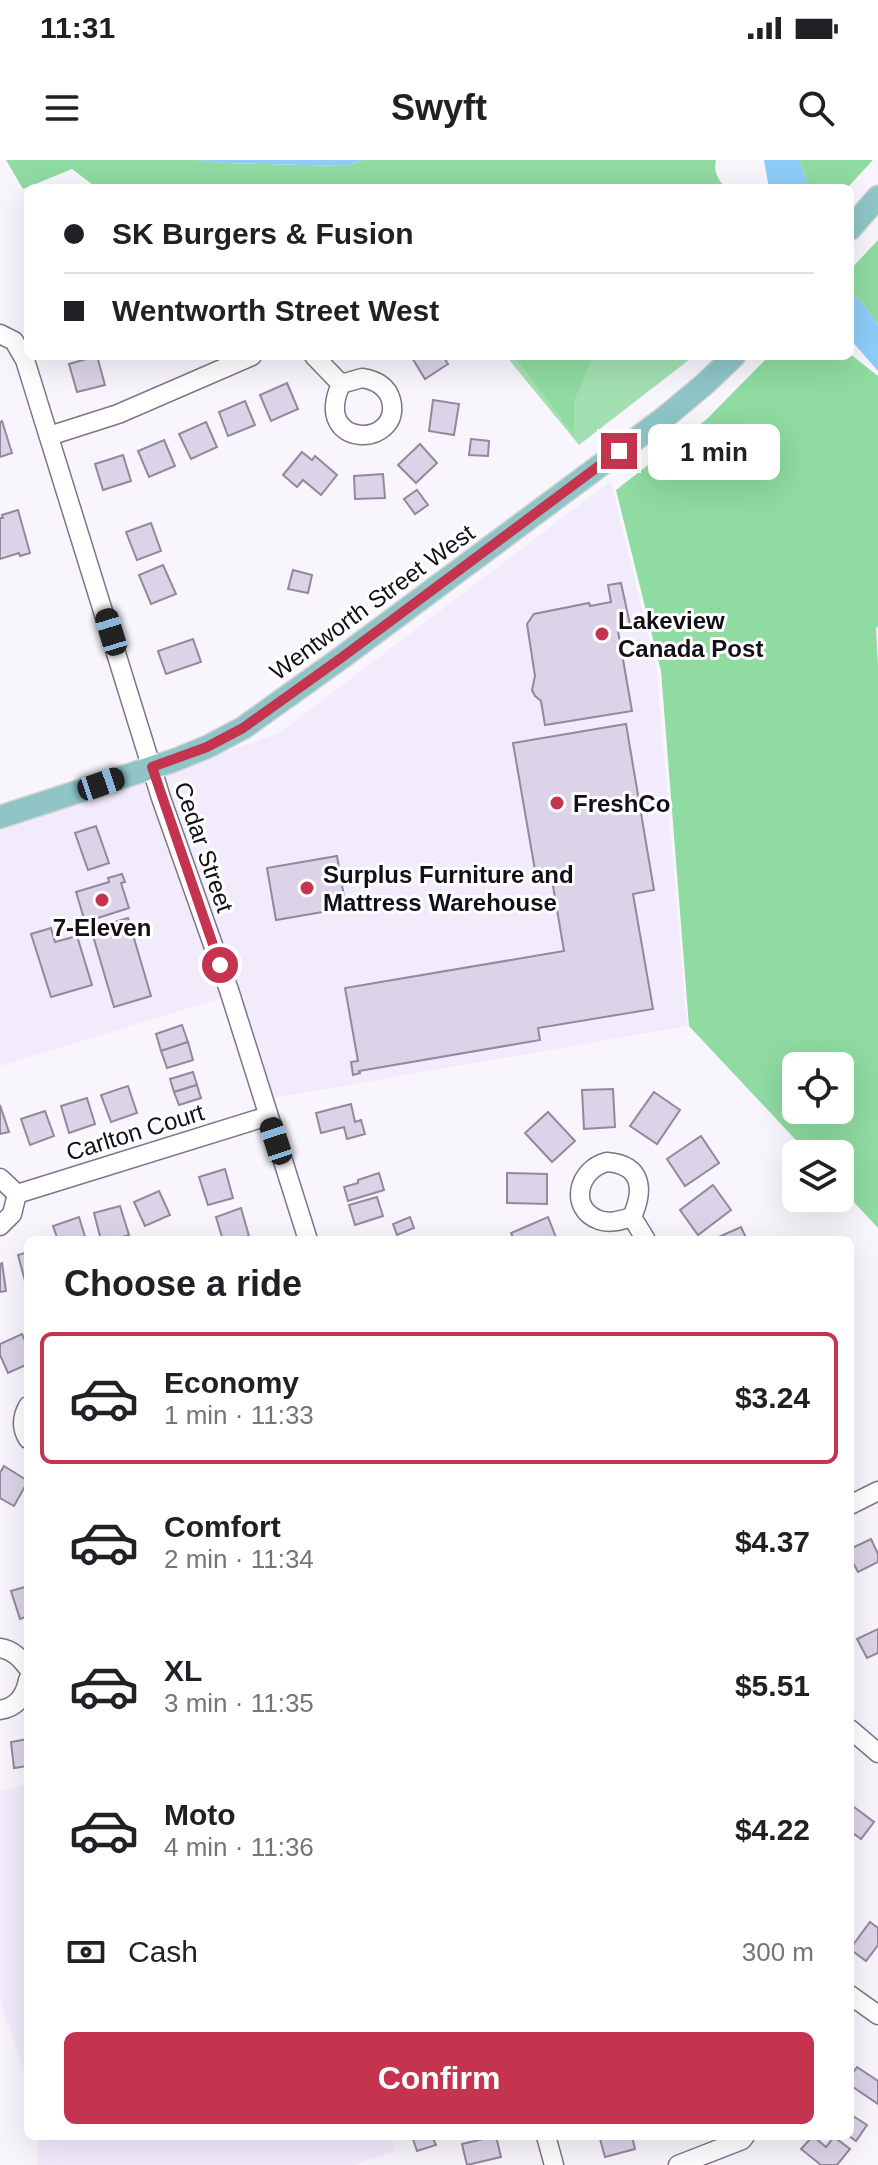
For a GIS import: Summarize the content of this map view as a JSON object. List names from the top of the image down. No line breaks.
{"streets":{"main road":["Wentworth Street West"],"street":["Cedar Street","Carlton Court"]},"crossings":[["Wentworth Street West","Cedar Street"],["Cedar Street","Carlton Court"]],"places":["Lakeview Canada Post","FreshCo","Surplus Furniture and Mattress Warehouse","7-Eleven"],"page":{"status":"11:31","header":"Swyft","banner":["SK Burgers & Fusion","Wentworth Street West"],"bubble":"1 min","heading":"Choose a ride","list":[{"name":"Economy","note":"1 min · 11:33","value":"$3.24"},{"name":"Comfort","note":"2 min · 11:34","value":"$4.37"},{"name":"XL","note":"3 min · 11:35","value":"$5.51"},{"name":"Moto","note":"4 min · 11:36","value":"$4.22"}],"pay":["Cash","300 m"],"buttons":"Confirm"}}
